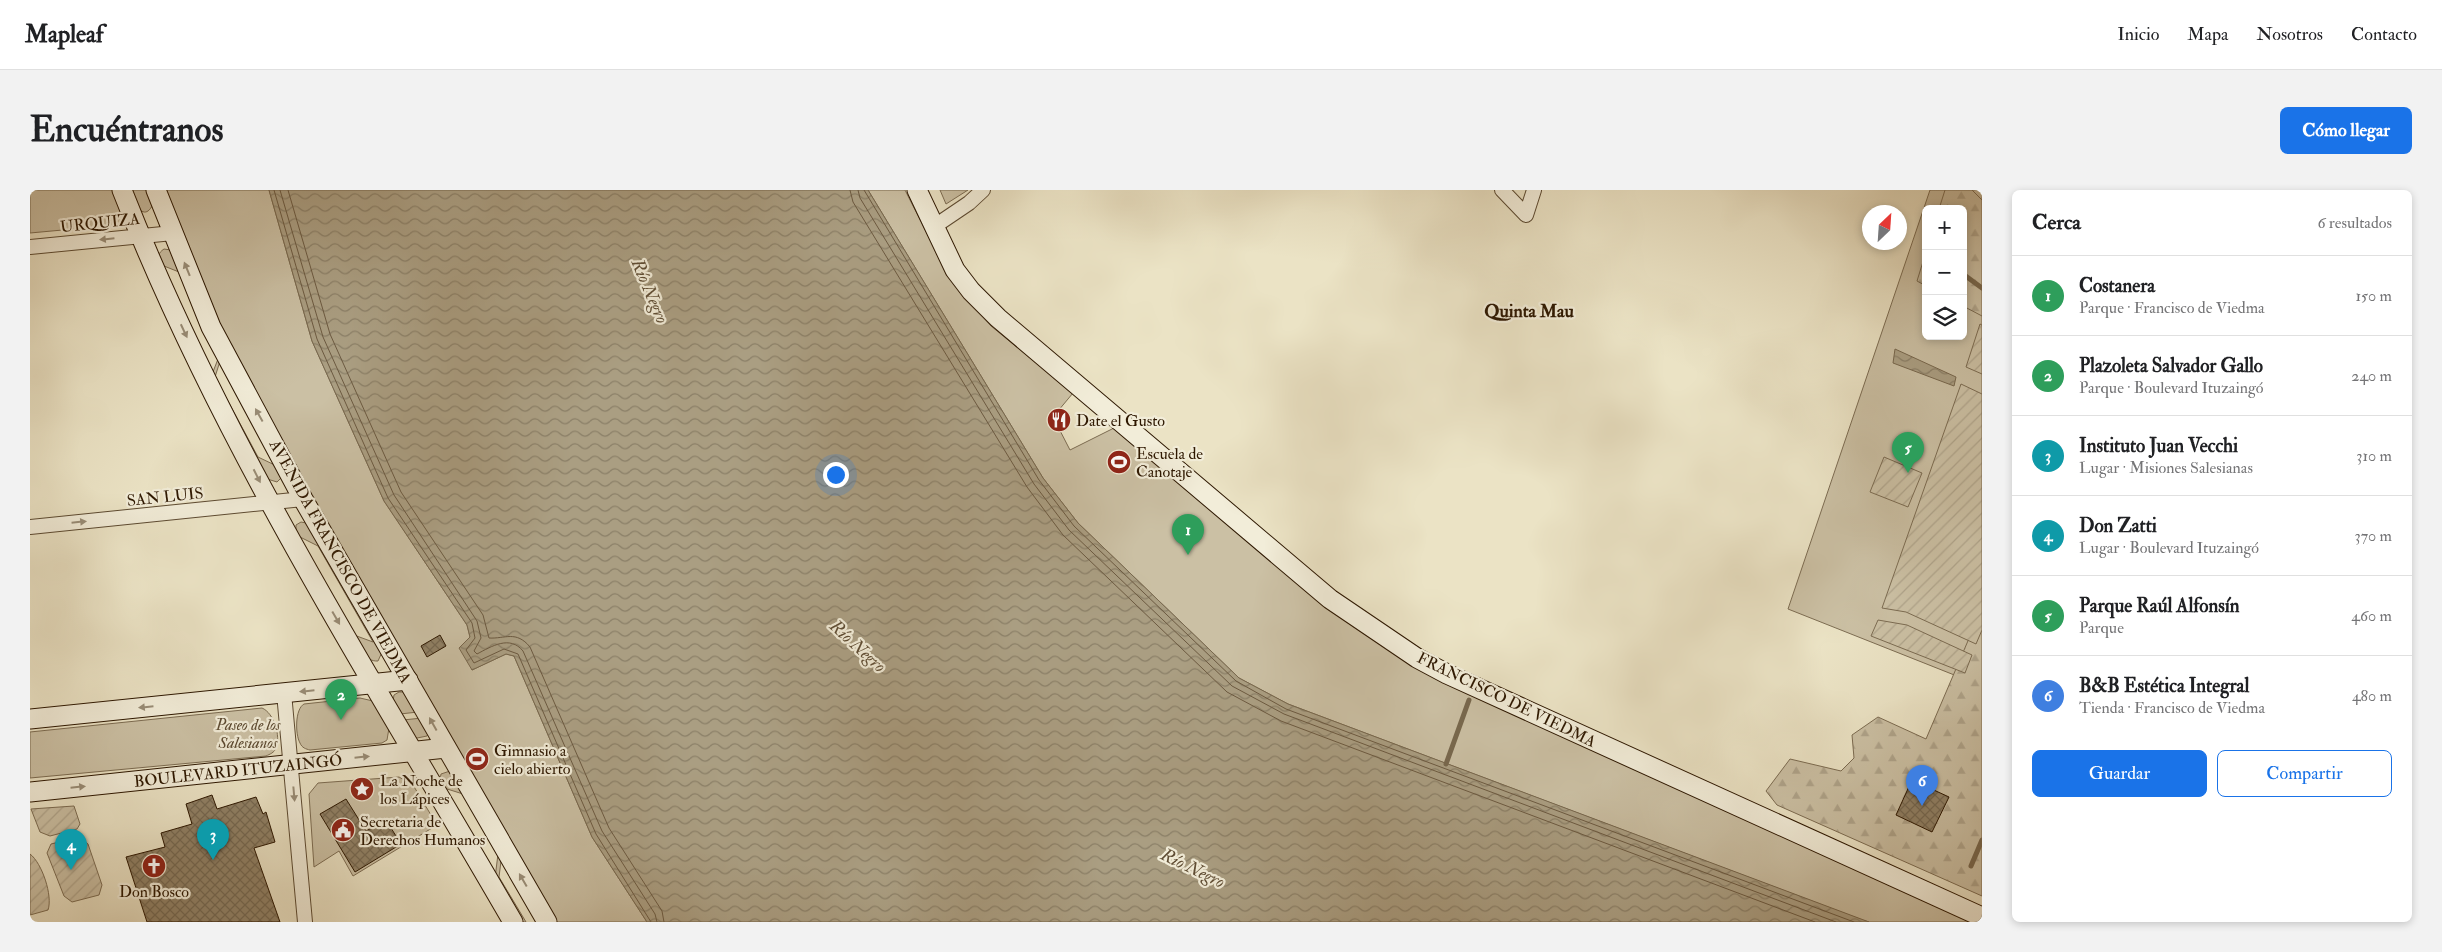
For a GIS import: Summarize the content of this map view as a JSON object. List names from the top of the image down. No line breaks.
{"streets":{"main road":["AVENIDA FRANCISCO DE VIEDMA","FRANCISCO DE VIEDMA","BOULEVARD ITUZAINGÓ"],"street":["URQUIZA","SAN LUIS"]},"crossings":[["URQUIZA","AVENIDA FRANCISCO DE VIEDMA"],["SAN LUIS","AVENIDA FRANCISCO DE VIEDMA"],["AVENIDA FRANCISCO DE VIEDMA","BOULEVARD ITUZAINGÓ"]],"one_way":["URQUIZA","SAN LUIS"],"districts":["Quinta Mau"],"water":["Río Negro"],"parks":["Paseo de los Salesianos"],"places":{"restaurant":["Date el Gusto"],"sports":["Escuela de Canotaje","Gimnasio a cielo abierto"],"place":["La Noche de los Lápices"],"public building":["Secretaria de Derechos Humanos"],"church":["Don Bosco"]},"north":"top right","page":{"header":"Mapleaf","nav":["Inicio","Mapa","Nosotros","Contacto"],"buttons":["Cómo llegar",["Guardar","Compartir"]],"title":"Encuéntranos","heading":["Cerca","6 resultados"],"map_buttons":["+","−"],"list":[{"mark":"1","name":"Costanera","note":"Parque · Francisco de Viedma","value":"150 m"},{"mark":"2","name":"Plazoleta Salvador Gallo","note":"Parque · Boulevard Ituzaingó","value":"240 m"},{"mark":"3","name":"Instituto Juan Vecchi","note":"Lugar · Misiones Salesianas","value":"310 m"},{"mark":"4","name":"Don Zatti","note":"Lugar · Boulevard Ituzaingó","value":"370 m"},{"mark":"5","name":"Parque Raúl Alfonsín","note":"Parque","value":"460 m"},{"mark":"6","name":"B&B Estética Integral","note":"Tienda · Francisco de Viedma","value":"480 m"}],"pins":["5","1","2","6","3","4"]}}
